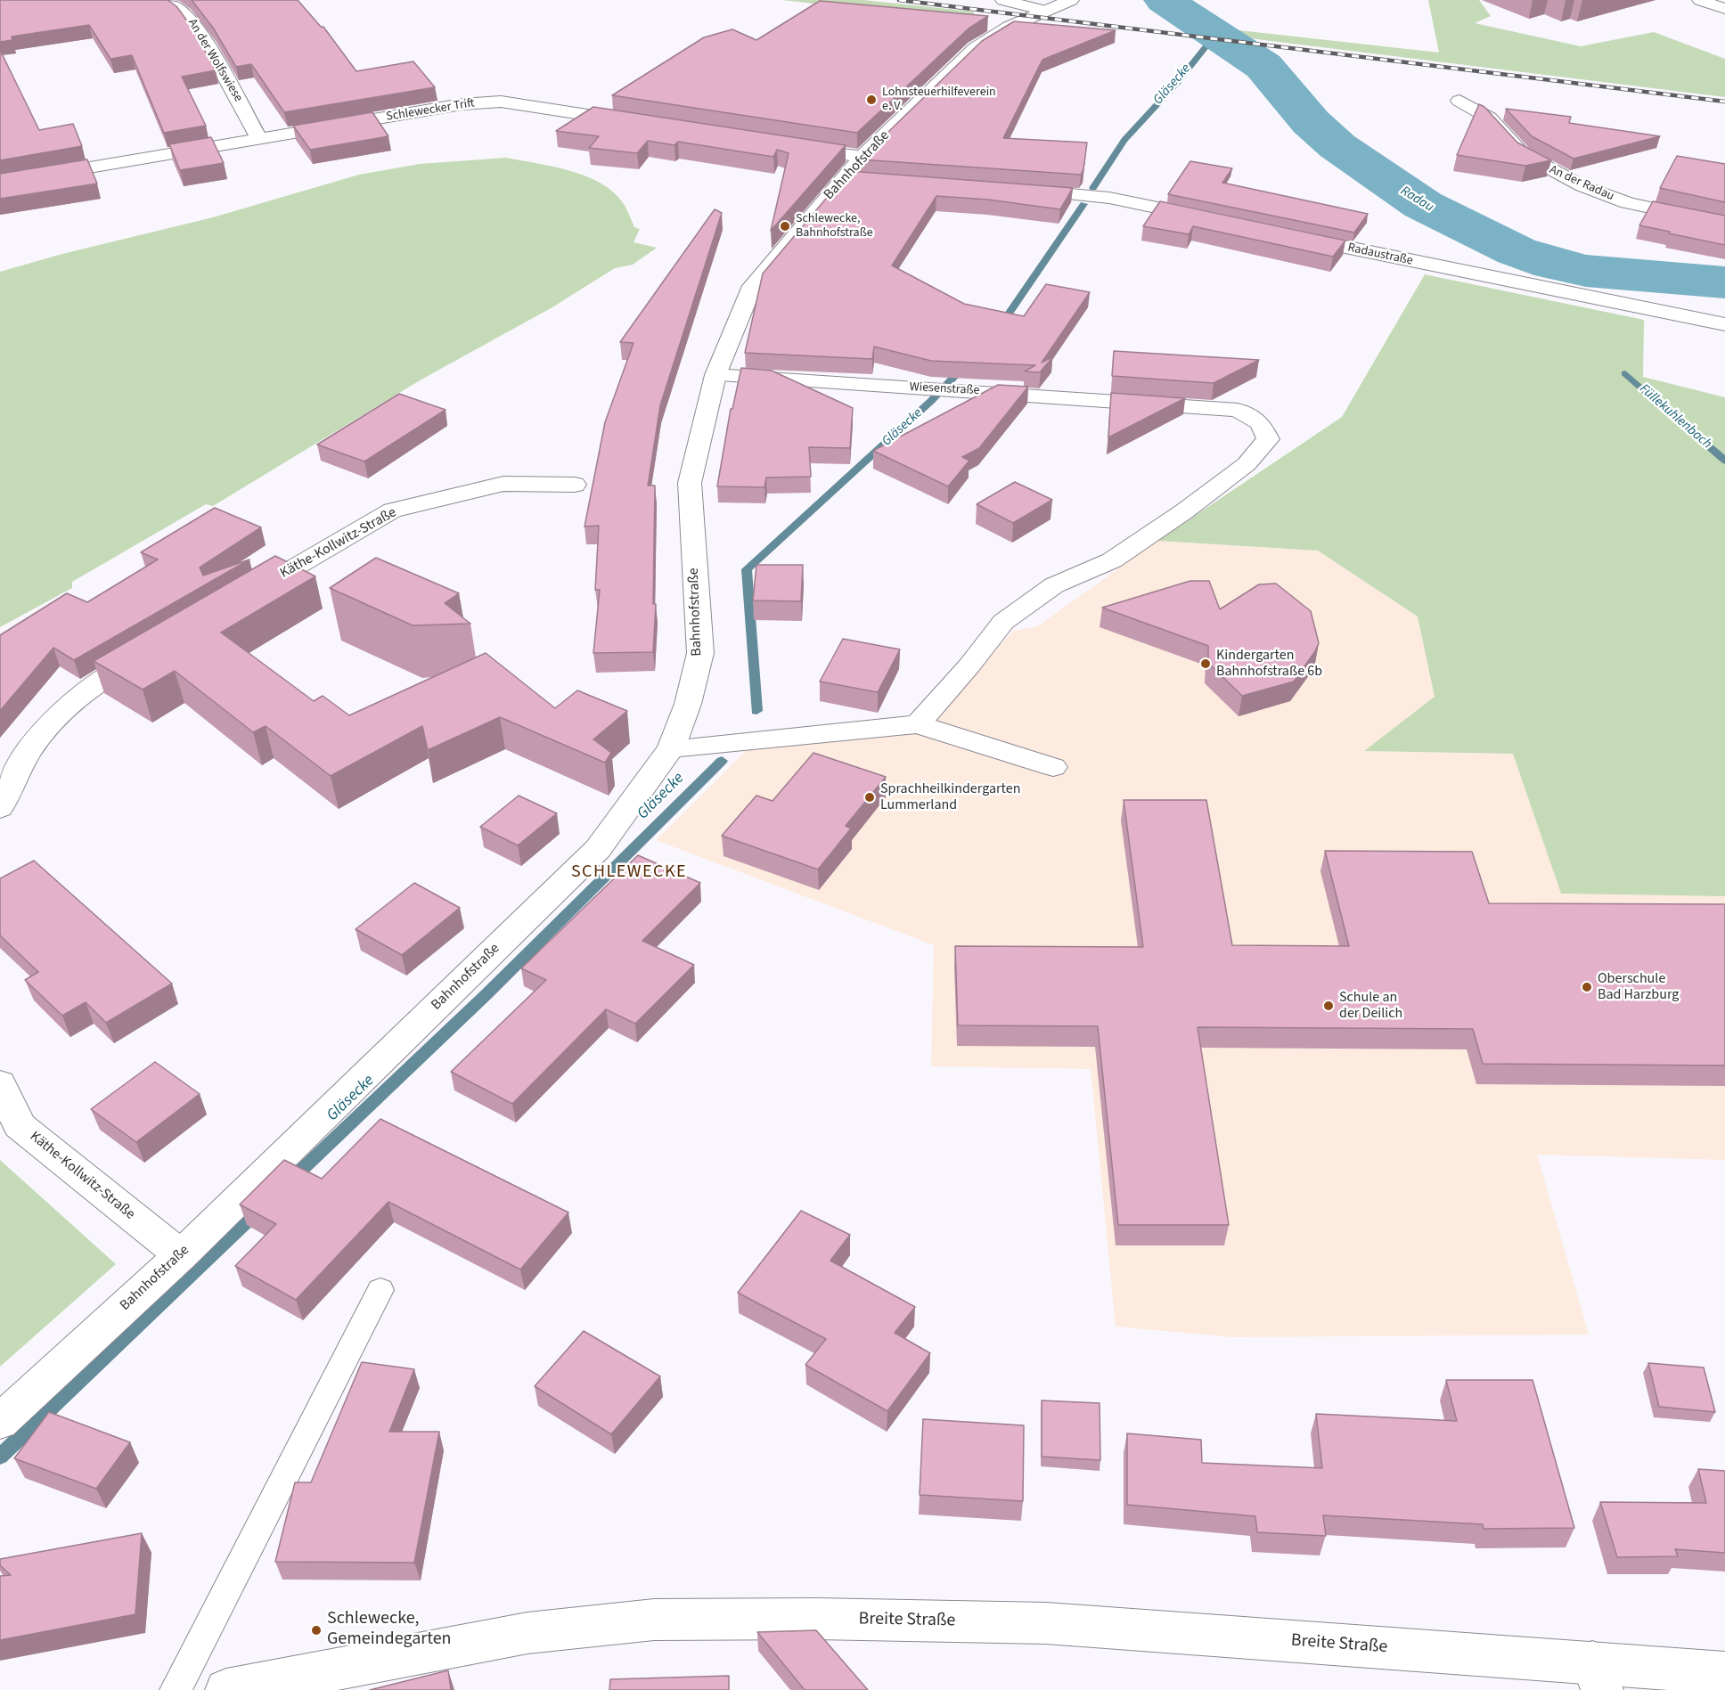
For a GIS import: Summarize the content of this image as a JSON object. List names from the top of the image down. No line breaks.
{"streets":{"street":["An der Wolfswiese","Schlewecker Trift","Bahnhofstraße","An der Radau","Radaustraße","Wiesenstraße","Käthe-Kollwitz-Straße","Breite Straße"]},"crossings":[["An der Wolfswiese","Schlewecker Trift"],["Bahnhofstraße","Wiesenstraße"],["Bahnhofstraße","Käthe-Kollwitz-Straße"]],"districts":["SCHLEWECKE"],"water":["Gläsecke","Radau","Füllekuhlenbach"],"places":["Lohnsteuerhilfeverein e. V.","Schlewecke, Bahnhofstraße","Kindergarten Bahnhofstraße 6b","Sprachheilkindergarten Lummerland","Oberschule Bad Harzburg","Schule an der Deilich","Schlewecke, Gemeindegarten"]}
